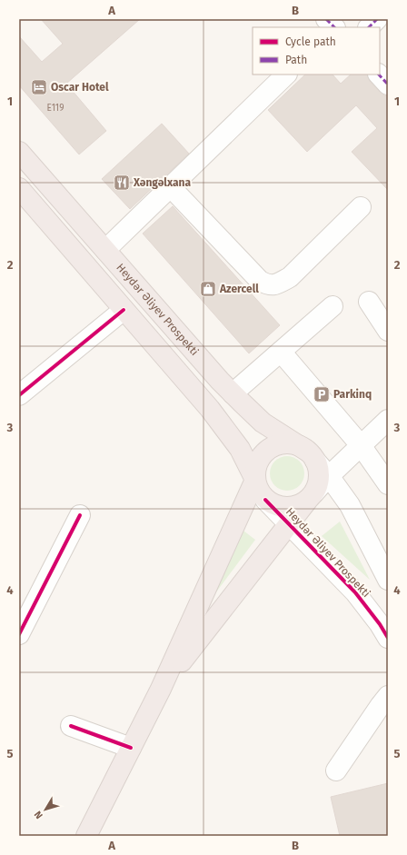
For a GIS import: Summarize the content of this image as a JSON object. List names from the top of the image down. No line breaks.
{"streets":{"highway":["Heydər Əliyev Prospekti"]},"places":{"hotel":["Oscar Hotel"],"restaurant":["Xəngəlxana"],"shop":["Azercell"],"parking":["Parkinq"]},"house_numbers":["E119"],"legend":["Cycle path","Path"],"north":"bottom left","grid":{"columns":["A","B"],"rows":["1","2","3","4","5"]}}
